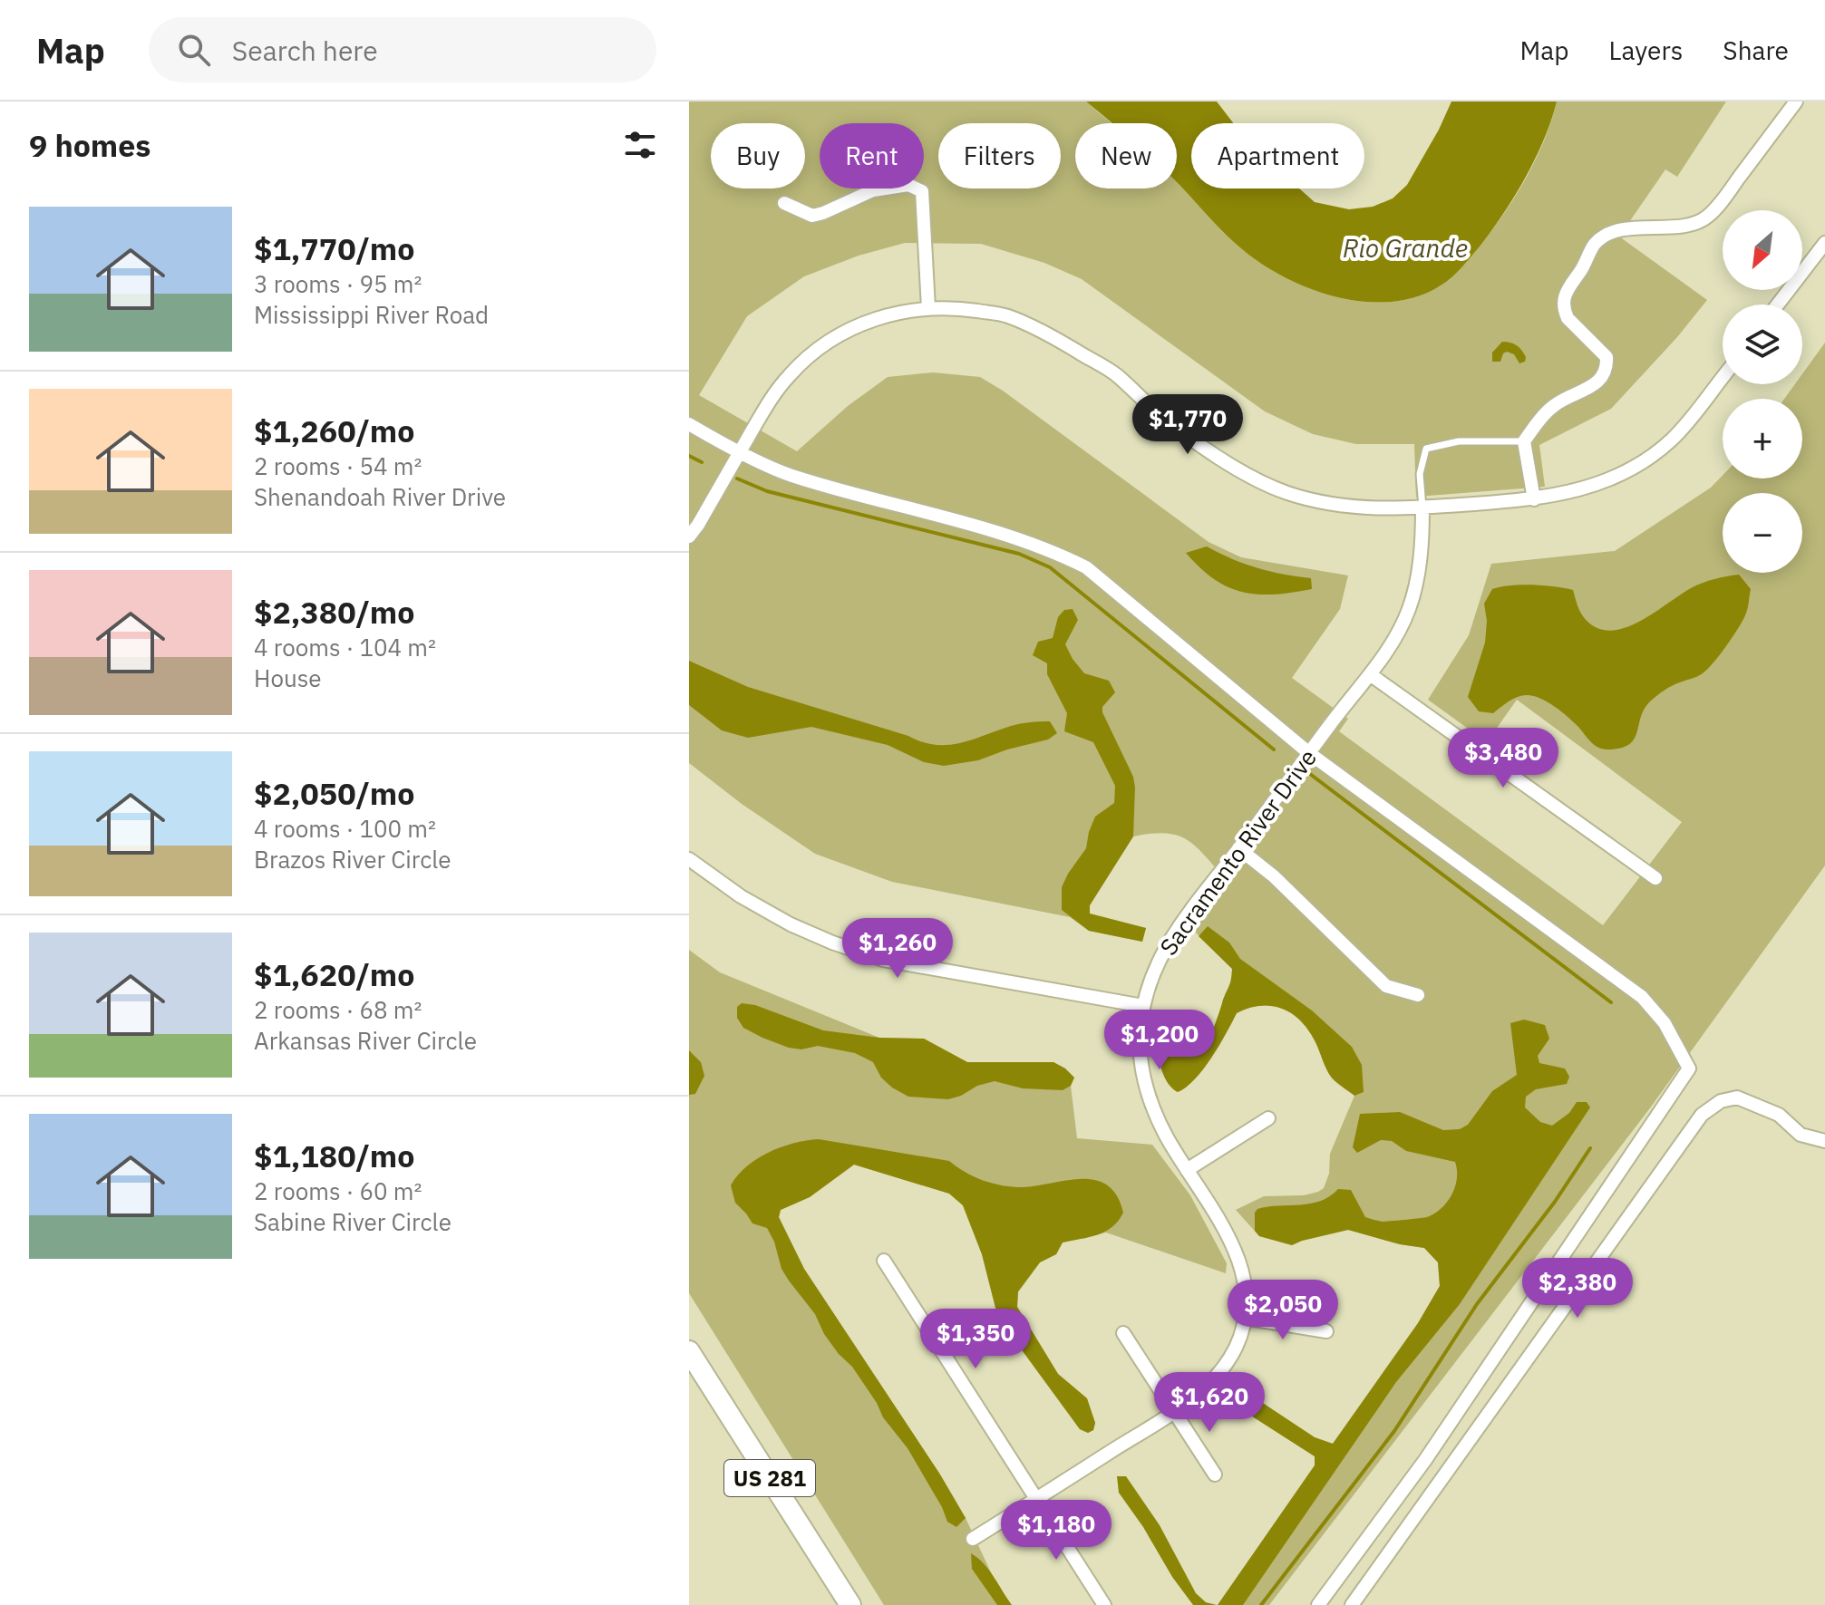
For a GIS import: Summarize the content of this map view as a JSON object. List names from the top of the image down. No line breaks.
{"streets":{"main road":["US 281"],"street":["Sacramento River Drive"]},"water":["Rio Grande"],"north":"bottom left","page":{"header":"Map","search":"Search here","nav":["Map","Layers","Share"],"heading":"9 homes","chip":["Buy","Rent","Filters","New","Apartment"],"list":[{"name":"$1,770/mo","note":"3 rooms · 95 m² · Mississippi River Road"},{"name":"$1,260/mo","note":"2 rooms · 54 m² · Shenandoah River Drive"},{"name":"$2,380/mo","note":"4 rooms · 104 m² · House"},{"name":"$2,050/mo","note":"4 rooms · 100 m² · Brazos River Circle"},{"name":"$1,620/mo","note":"2 rooms · 68 m² · Arkansas River Circle"},{"name":"$1,180/mo","note":"2 rooms · 60 m² · Sabine River Circle"}],"map_buttons":["+","−"],"price":["$1,770","$3,480","$1,260","$1,200","$2,380","$2,050","$1,350","$1,620","$1,180"]}}
